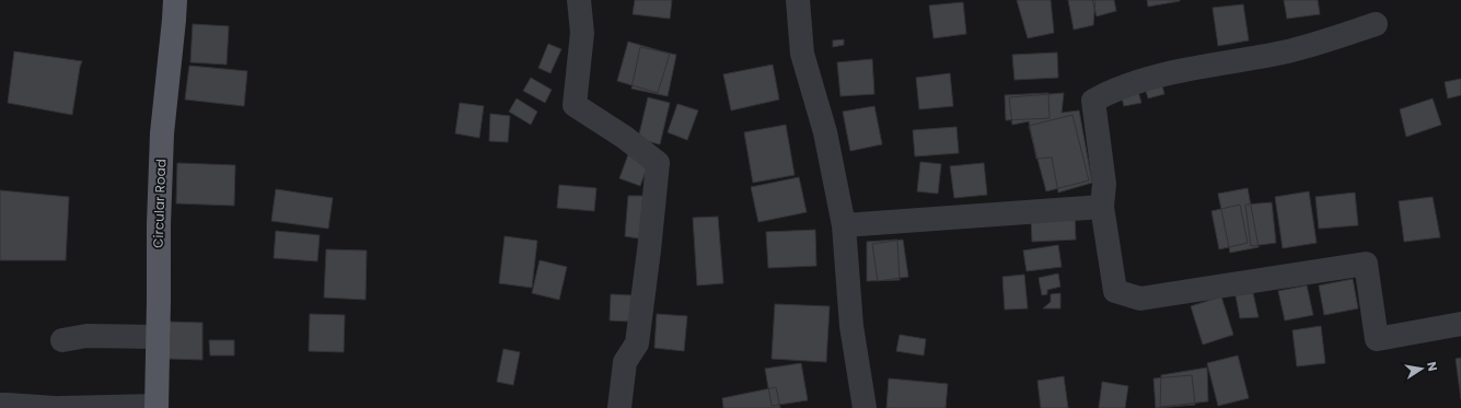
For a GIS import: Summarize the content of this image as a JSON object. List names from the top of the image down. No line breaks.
{"streets":{"main road":["Circular Road"]},"north":"right"}
